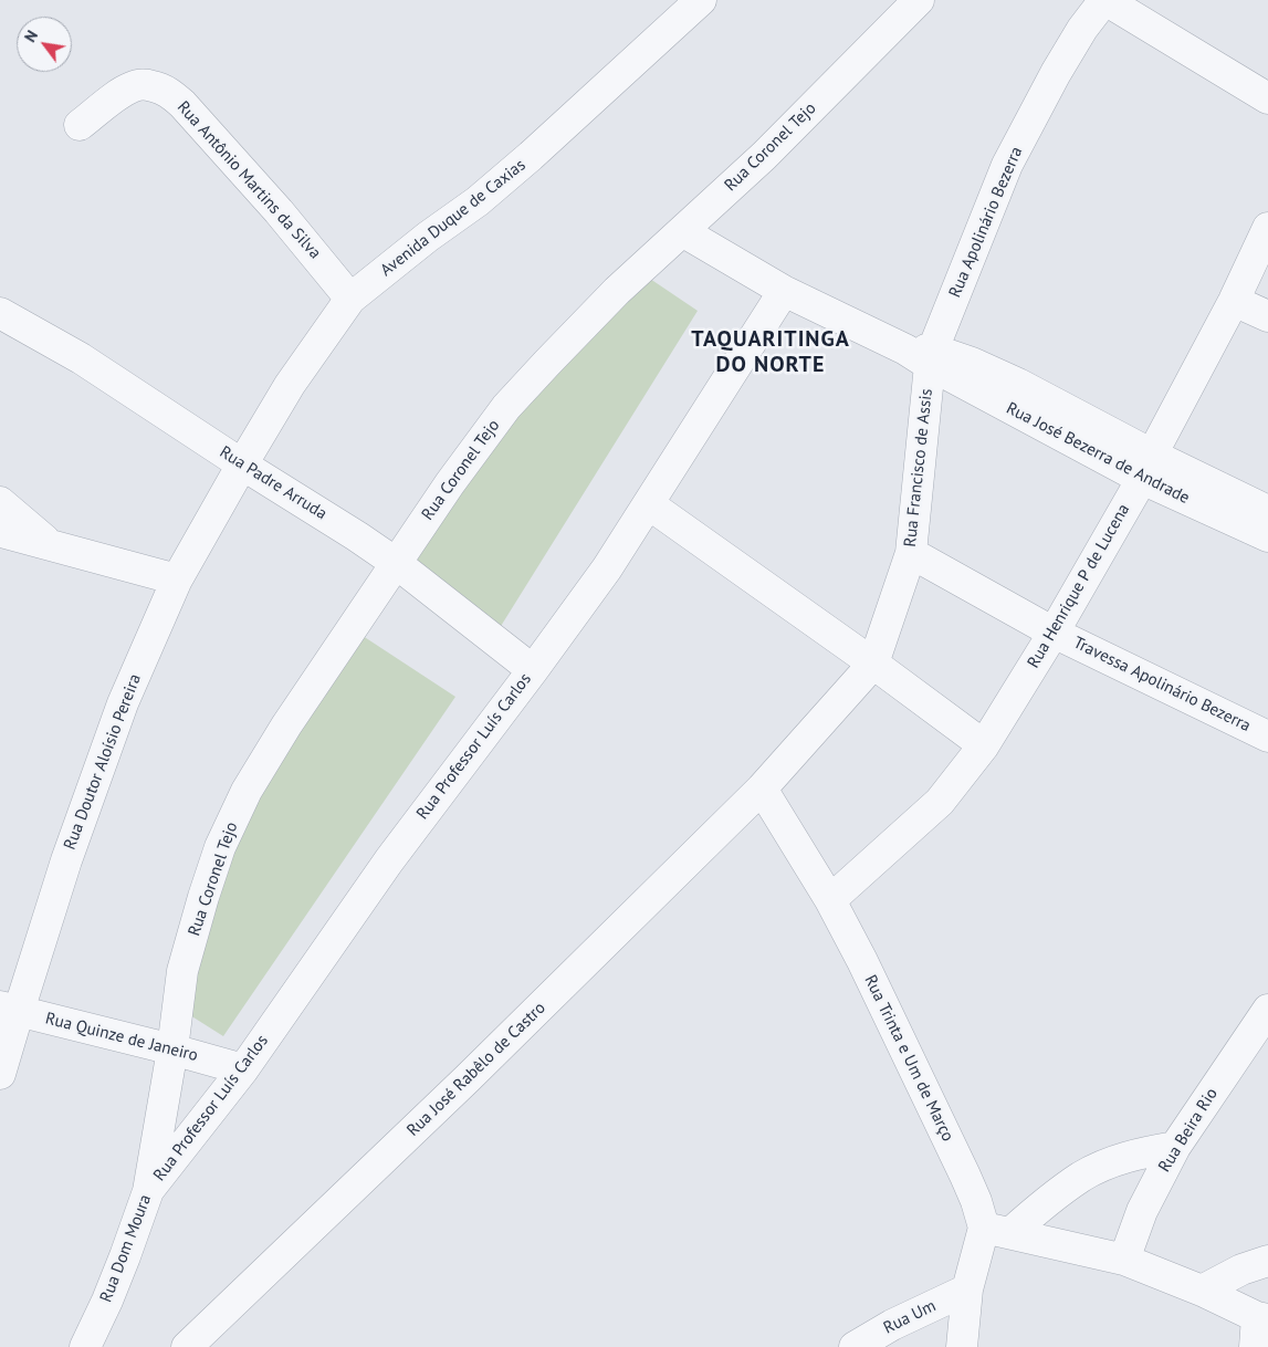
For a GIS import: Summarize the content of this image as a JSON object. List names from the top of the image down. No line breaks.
{"streets":{"street":["Rua Coronel Tejo","Rua Antônio Martins da Silva","Avenida Duque de Caxias","Rua Apolinário Bezerra","Rua José Bezerra de Andrade","Rua Francisco de Assis","Rua Padre Arruda","Rua Henrique P de Lucena","Travessa Apolinário Bezerra","Rua Professor Luís Carlos","Rua Doutor Aloísio Pereira","Rua Quinze de Janeiro","Rua Trinta e Um de Março","Rua José Rabêlo de Castro","Rua Beira Rio","Rua Dom Moura","Rua Um"]},"crossings":[["Rua Coronel Tejo","Rua José Bezerra de Andrade"],["Rua Coronel Tejo","Rua Padre Arruda"],["Rua Coronel Tejo","Rua Quinze de Janeiro"],["Rua Coronel Tejo","Rua Dom Moura"],["Rua Antônio Martins da Silva","Avenida Duque de Caxias"],["Avenida Duque de Caxias","Rua Padre Arruda"],["Avenida Duque de Caxias","Rua Doutor Aloísio Pereira"],["Rua Apolinário Bezerra","Rua José Bezerra de Andrade"],["Rua Apolinário Bezerra","Rua Francisco de Assis"],["Rua José Bezerra de Andrade","Rua Francisco de Assis"],["Rua José Bezerra de Andrade","Rua Henrique P de Lucena"],["Rua José Bezerra de Andrade","Rua Professor Luís Carlos"],["Rua Francisco de Assis","Travessa Apolinário Bezerra"],["Rua Francisco de Assis","Rua Trinta e Um de Março"],["Rua Francisco de Assis","Rua José Rabêlo de Castro"],["Rua Padre Arruda","Rua Professor Luís Carlos"],["Rua Padre Arruda","Rua Doutor Aloísio Pereira"],["Rua Henrique P de Lucena","Travessa Apolinário Bezerra"],["Rua Henrique P de Lucena","Rua Trinta e Um de Março"],["Rua Professor Luís Carlos","Rua Quinze de Janeiro"],["Rua Professor Luís Carlos","Rua Dom Moura"],["Rua Doutor Aloísio Pereira","Rua Quinze de Janeiro"],["Rua Quinze de Janeiro","Rua Dom Moura"],["Rua Trinta e Um de Março","Rua José Rabêlo de Castro"]],"districts":["TAQUARITINGA DO NORTE"],"north":"top left"}
